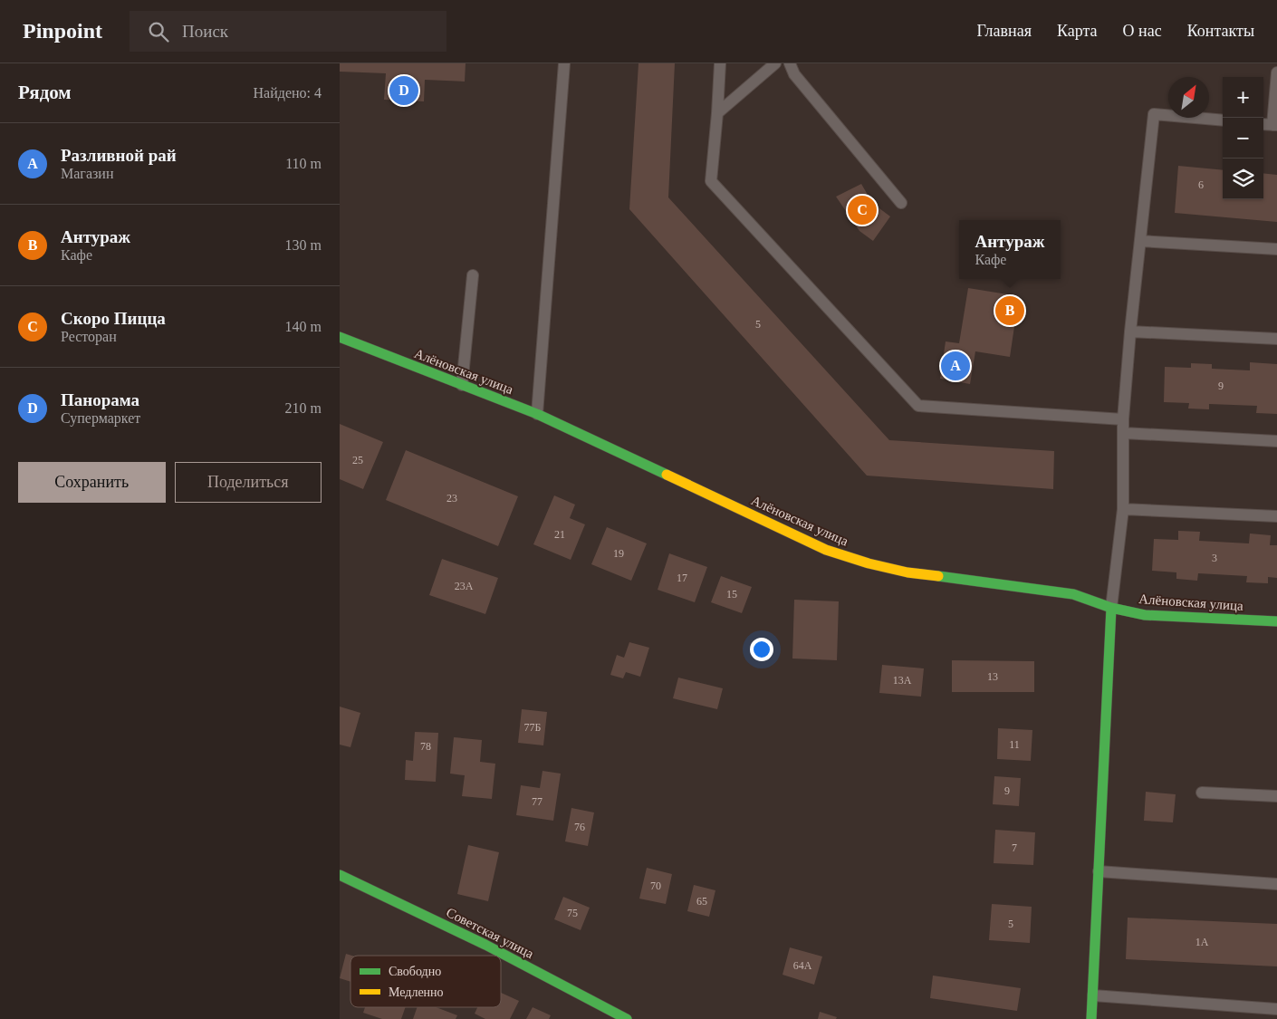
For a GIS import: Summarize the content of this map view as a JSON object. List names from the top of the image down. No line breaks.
{"streets":{"street":["Алёновская улица","Советская улица"]},"house_numbers":["6","5","9","25","23","21","19","3","17","23А","15","13","13А","77Б","11","78","9","77","76","7","70","65","75","5","1А","64А"],"legend":["Свободно","Медленно"],"north":"top right","page":{"header":"Pinpoint","search":"Поиск","nav":["Главная","Карта","О нас","Контакты"],"heading":["Рядом","Найдено: 4"],"pins":["D","C","B","A"],"map_buttons":["+","−"],"list":[{"mark":"A","name":"Разливной рай","note":"Магазин","value":"110 m"},{"mark":"B","name":"Антураж","note":"Кафе","value":"130 m"},{"mark":"C","name":"Скоро Пицца","note":"Ресторан","value":"140 m"},{"mark":"D","name":"Панорама","note":"Супермаркет","value":"210 m"}],"popup":["Антураж","Кафе"],"buttons":["Сохранить","Поделиться"]}}
